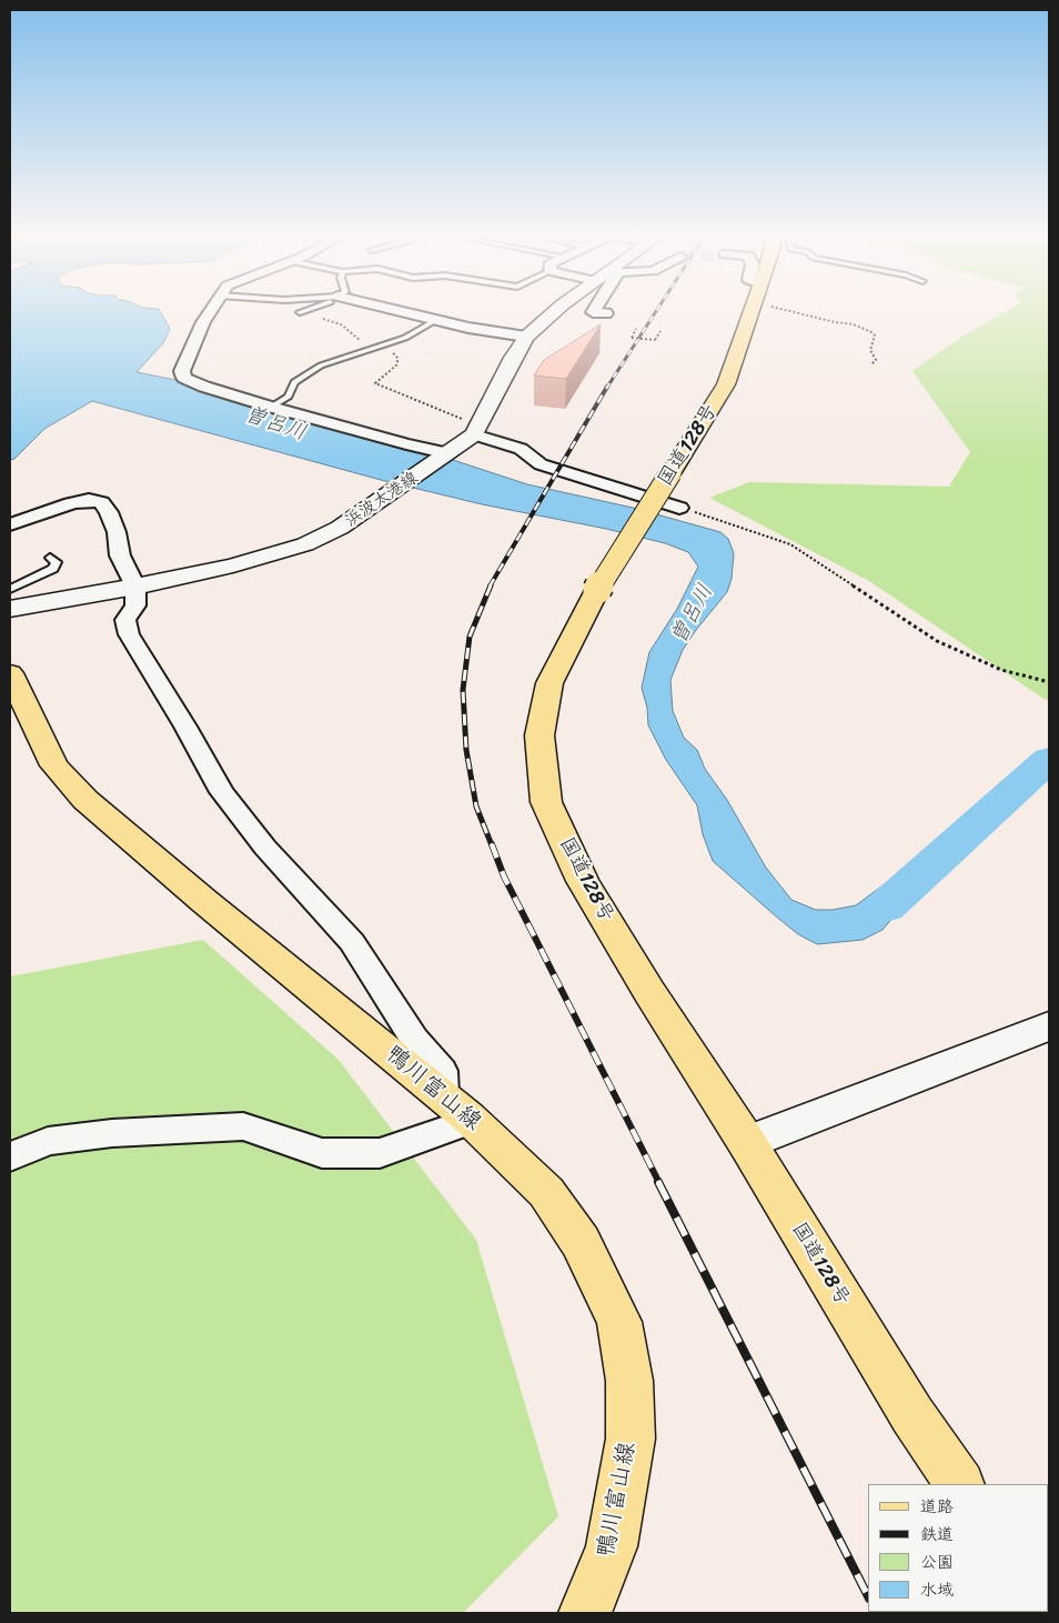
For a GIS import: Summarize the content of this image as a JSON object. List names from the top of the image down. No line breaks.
{"streets":{"main road":["国道128号","浜波太港線","鴨川富山線"]},"water":["曽呂川"],"legend":["道路","鉄道","公園","水域"]}
